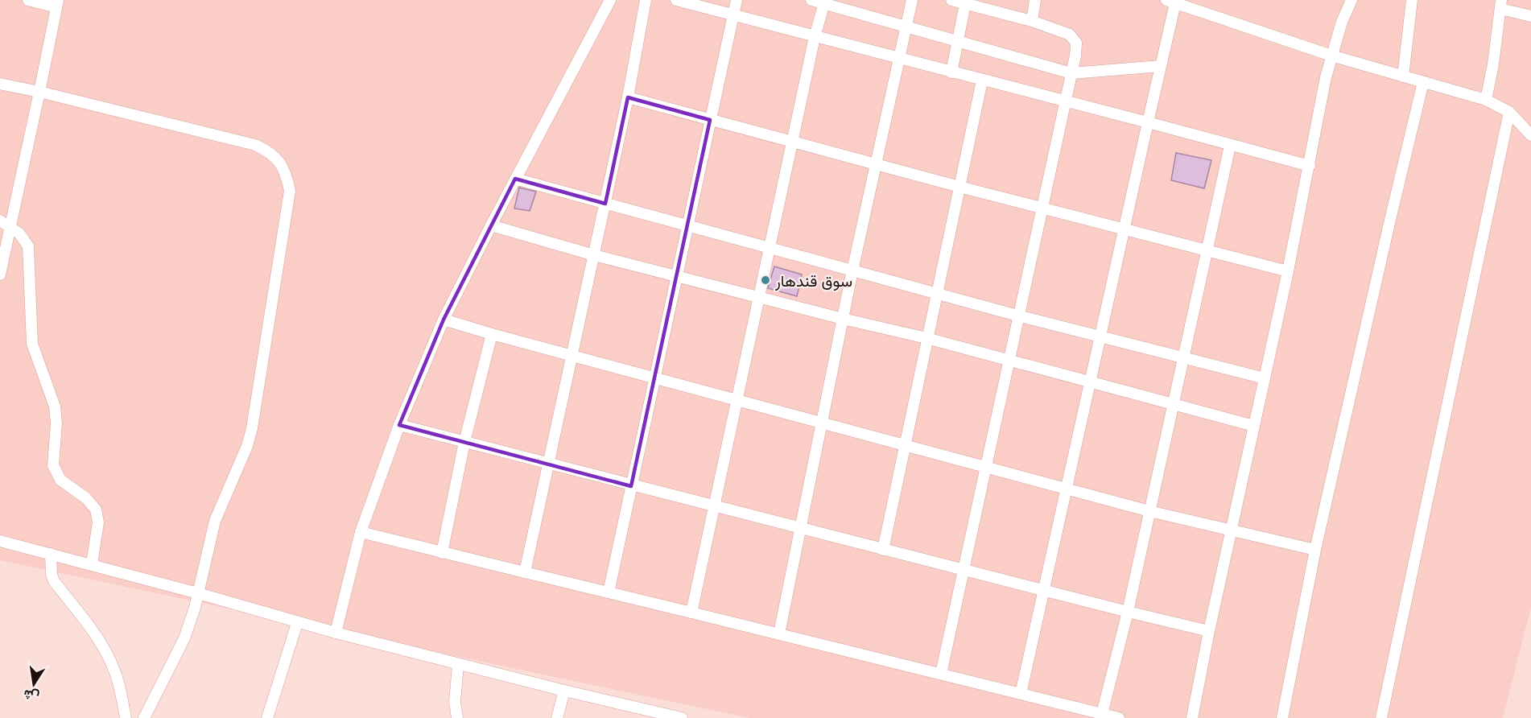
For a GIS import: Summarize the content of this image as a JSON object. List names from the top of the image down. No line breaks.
{"places":["سوق قندهار"],"north":"bottom"}
